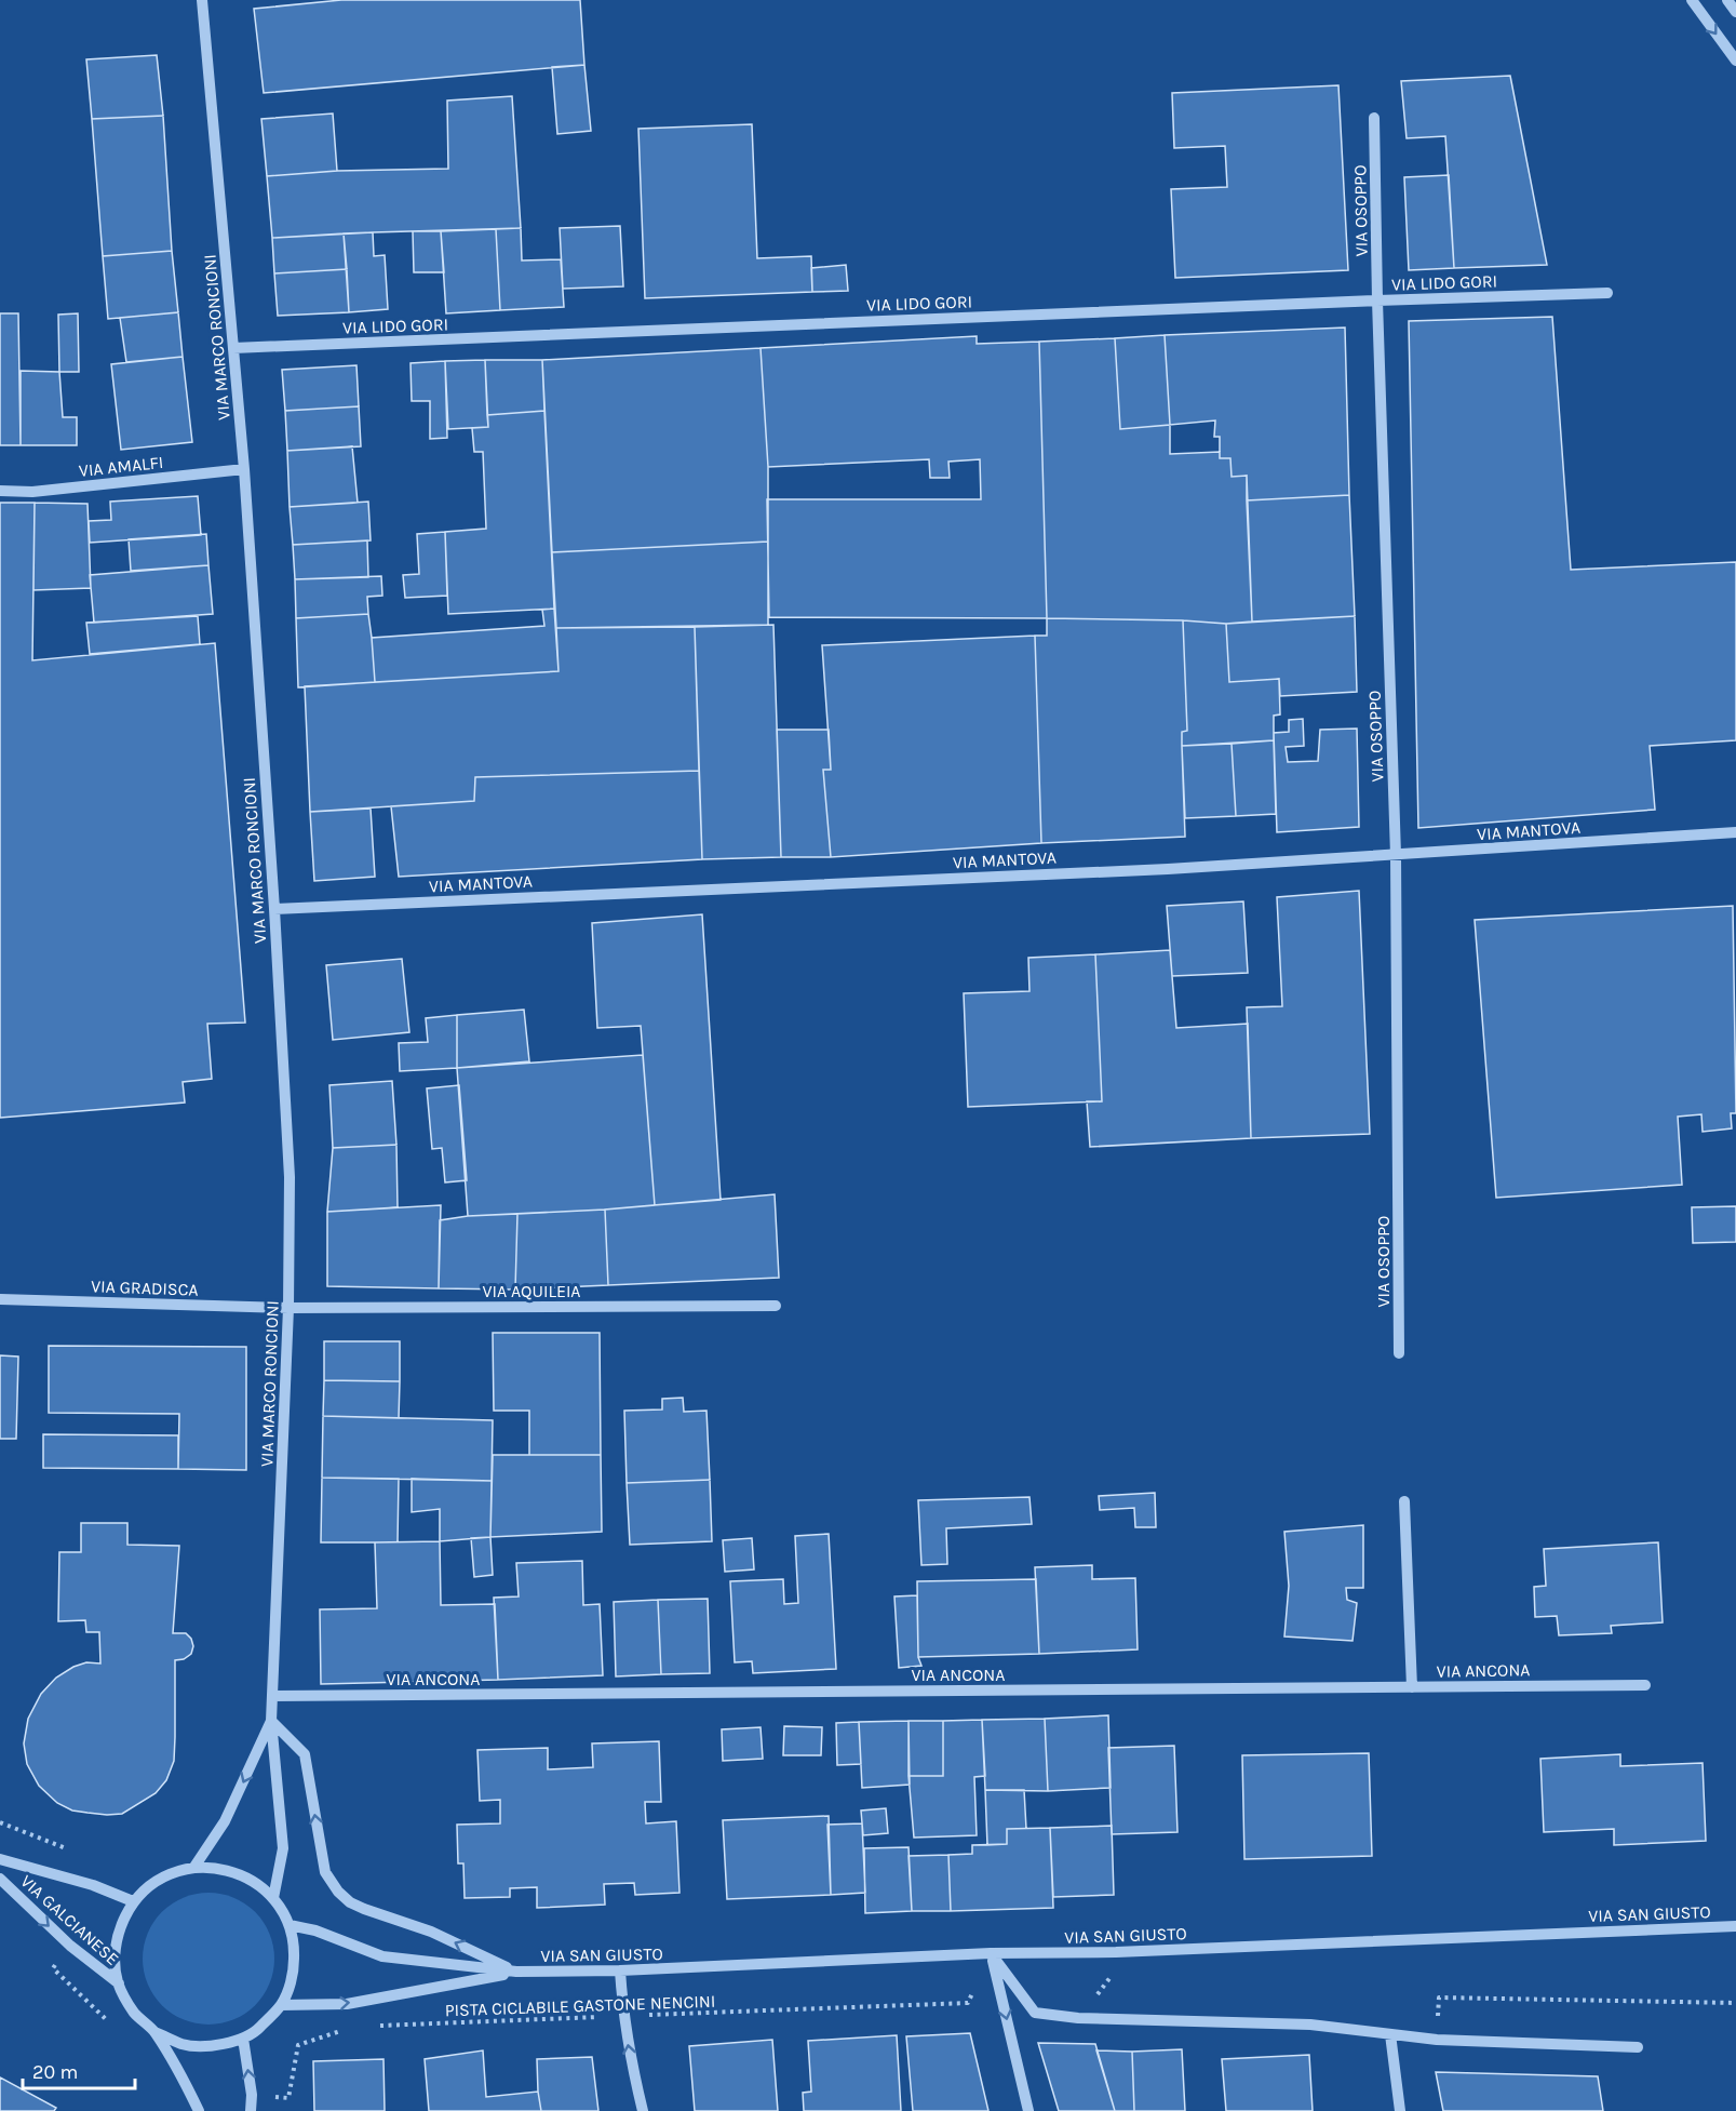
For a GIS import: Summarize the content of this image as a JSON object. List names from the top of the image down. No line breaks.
{"streets":{"street":["VIA OSOPPO","VIA LIDO GORI","VIA MARCO RONCIONI","VIA AMALFI","VIA MANTOVA","VIA GRADISCA","VIA AQUILEIA","VIA ANCONA","VIA SAN GIUSTO","VIA GALCIANESE"],"path":["PISTA CICLABILE GASTONE NENCINI"]},"crossings":[["VIA OSOPPO","VIA LIDO GORI"],["VIA OSOPPO","VIA MANTOVA"],["VIA LIDO GORI","VIA MARCO RONCIONI"],["VIA MARCO RONCIONI","VIA AMALFI"],["VIA MARCO RONCIONI","VIA MANTOVA"],["VIA MARCO RONCIONI","VIA GRADISCA"],["VIA MARCO RONCIONI","VIA AQUILEIA"],["VIA MARCO RONCIONI","VIA ANCONA"],["VIA MARCO RONCIONI","VIA SAN GIUSTO"],["VIA MARCO RONCIONI","VIA GALCIANESE"],["VIA GRADISCA","VIA AQUILEIA"],["VIA SAN GIUSTO","VIA GALCIANESE"],["VIA SAN GIUSTO","PISTA CICLABILE GASTONE NENCINI"]],"scale_bar":"20 m"}
